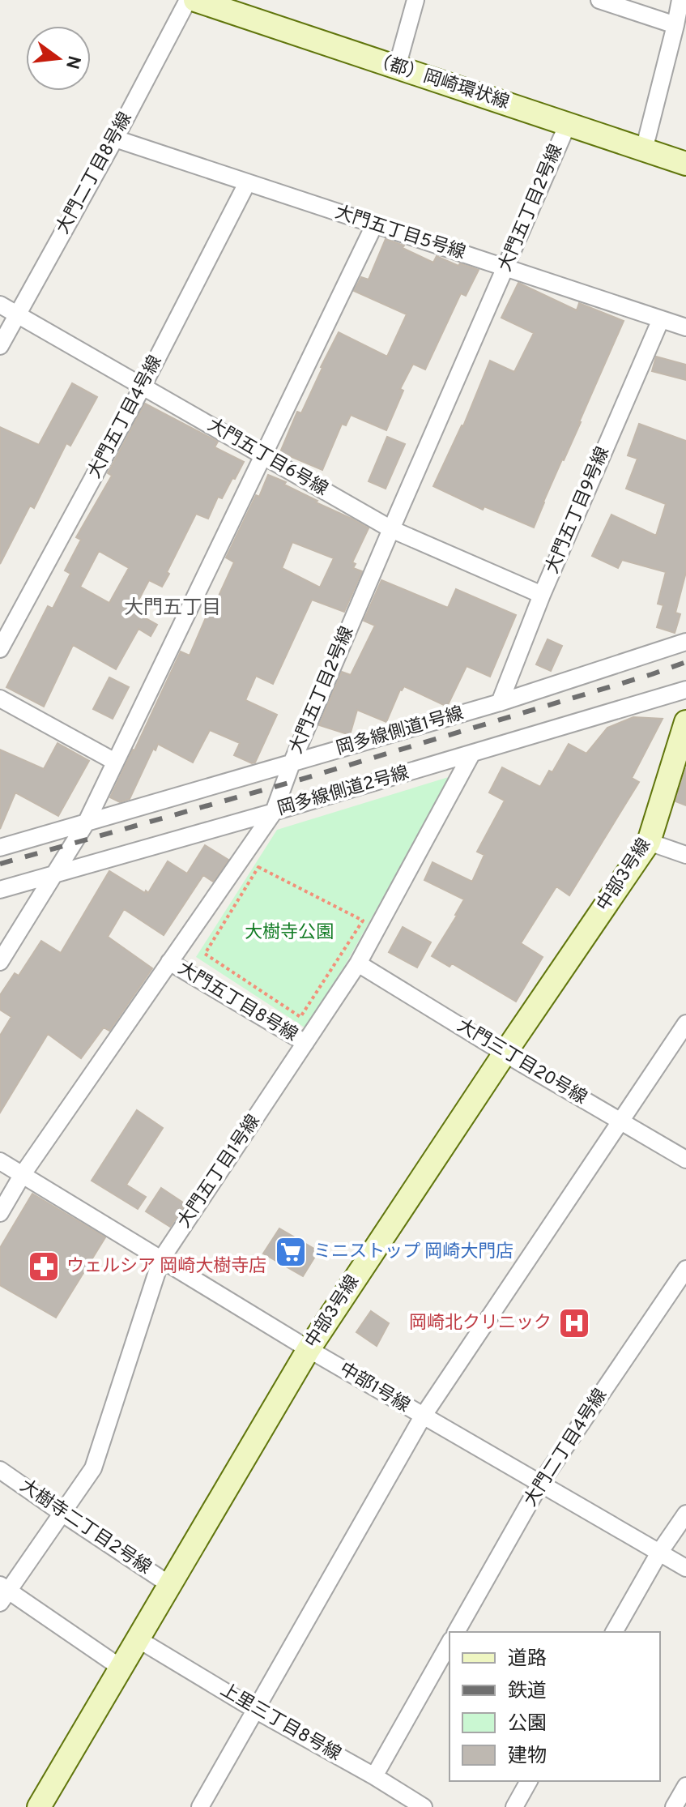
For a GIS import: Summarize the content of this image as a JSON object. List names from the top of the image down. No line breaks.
{"streets":{"street":["（都）岡崎環状線","大門二丁目8号線","大門五丁目2号線","大門五丁目5号線","大門五丁目4号線","大門五丁目6号線","大門五丁目9号線","岡多線側道1号線","岡多線側道2号線","中部3号線","大門五丁目8号線","大門三丁目20号線","大門五丁目1号線","中部1号線","大門二丁目4号線","大樹寺二丁目2号線","上里三丁目8号線"]},"crossings":[["（都）岡崎環状線","大門五丁目2号線"],["大門二丁目8号線","大門五丁目5号線"],["大門二丁目8号線","大門五丁目6号線"],["大門五丁目2号線","大門五丁目5号線"],["大門五丁目2号線","大門五丁目6号線"],["大門五丁目2号線","岡多線側道1号線"],["大門五丁目2号線","岡多線側道2号線"],["大門五丁目2号線","大門五丁目8号線"],["大門五丁目2号線","中部1号線"],["大門五丁目5号線","大門五丁目4号線"],["大門五丁目5号線","大門五丁目9号線"],["大門五丁目4号線","大門五丁目6号線"],["大門五丁目6号線","大門五丁目9号線"],["大門五丁目9号線","岡多線側道1号線"],["岡多線側道2号線","大門五丁目1号線"],["中部3号線","大門三丁目20号線"],["中部3号線","中部1号線"],["中部3号線","大樹寺二丁目2号線"],["中部3号線","上里三丁目8号線"],["大門五丁目8号線","大門五丁目1号線"],["大門三丁目20号線","大門五丁目1号線"],["大門五丁目1号線","中部1号線"],["大門五丁目1号線","大樹寺二丁目2号線"],["中部1号線","大門二丁目4号線"]],"districts":["大門五丁目"],"parks":["大樹寺公園"],"places":{"supermarket":["ミニストップ 岡崎大門店"],"pharmacy":["ウェルシア 岡崎大樹寺店"],"hospital":["岡崎北クリニック"]},"legend":["道路","鉄道","公園","建物"],"north":"right"}
